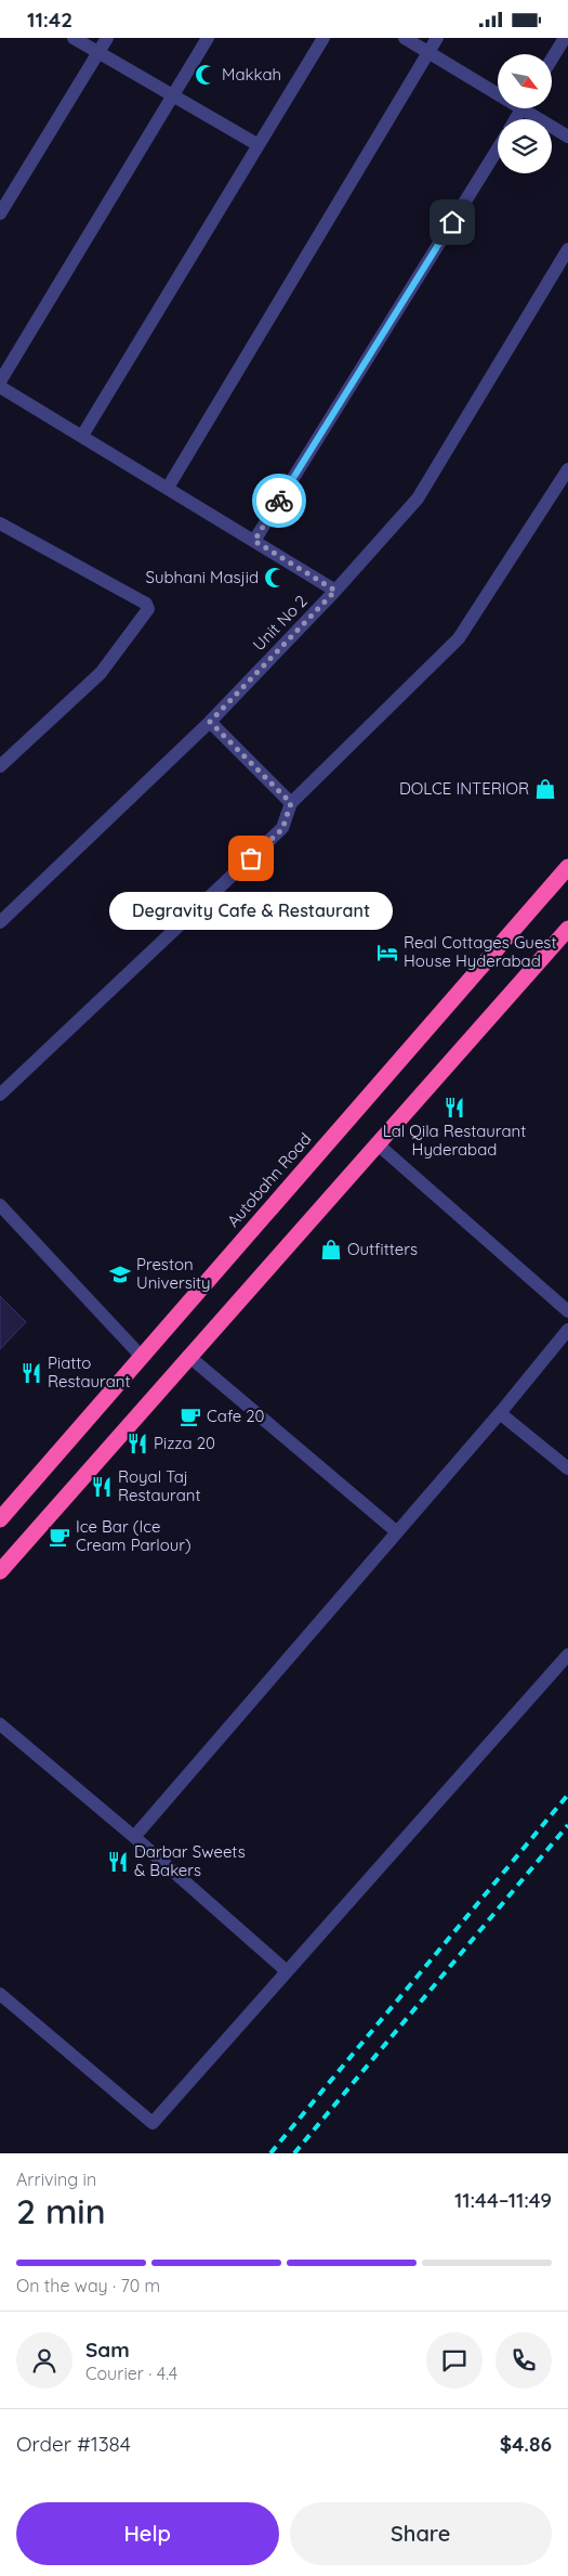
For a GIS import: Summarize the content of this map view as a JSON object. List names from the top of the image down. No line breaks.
{"streets":{"highway":["Autobahn Road"],"street":["Unit No 2"]},"places":{"mosque":["Makkah","Subhani Masjid"],"shop":["DOLCE INTERIOR","Outfitters"],"other":["Degravity Cafe & Restaurant"],"hotel":["Real Cottages Guest House Hyderabad"],"restaurant":["Lal Qila Restaurant Hyderabad","Piatto Restaurant","Pizza 20","Royal Taj Restaurant","Darbar Sweets & Bakers"],"school or university":["Preston University"],"cafe":["Cafe 20","Ice Bar (Ice Cream Parlour)"]},"north":"bottom right","page":{"status":"11:42","bubble":"Degravity Cafe & Restaurant","heading":["2 min","Arriving in","11:44–11:49"],"panel":["Sam","Courier · 4.4","Order #1384","$4.86"],"bar":"On the way · 70 m","buttons":["Help","Share"]}}
